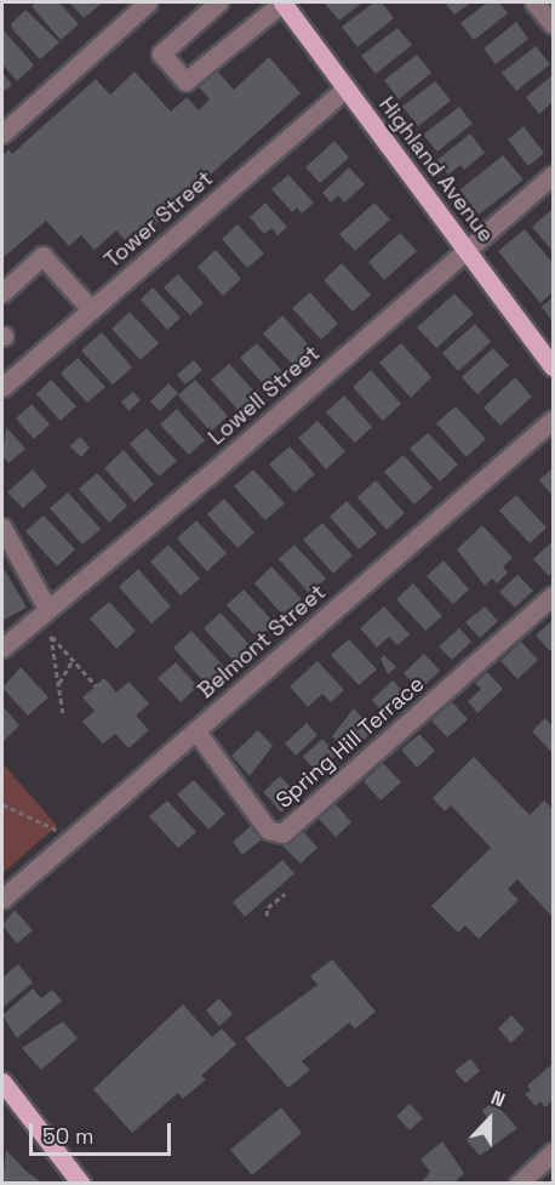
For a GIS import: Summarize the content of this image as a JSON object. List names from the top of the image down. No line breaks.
{"streets":{"main road":["Highland Avenue"],"street":["Tower Street","Lowell Street","Belmont Street","Spring Hill Terrace"]},"crossings":[["Highland Avenue","Tower Street"],["Highland Avenue","Lowell Street"],["Belmont Street","Spring Hill Terrace"]],"scale_bar":"50 m","north":"top"}
